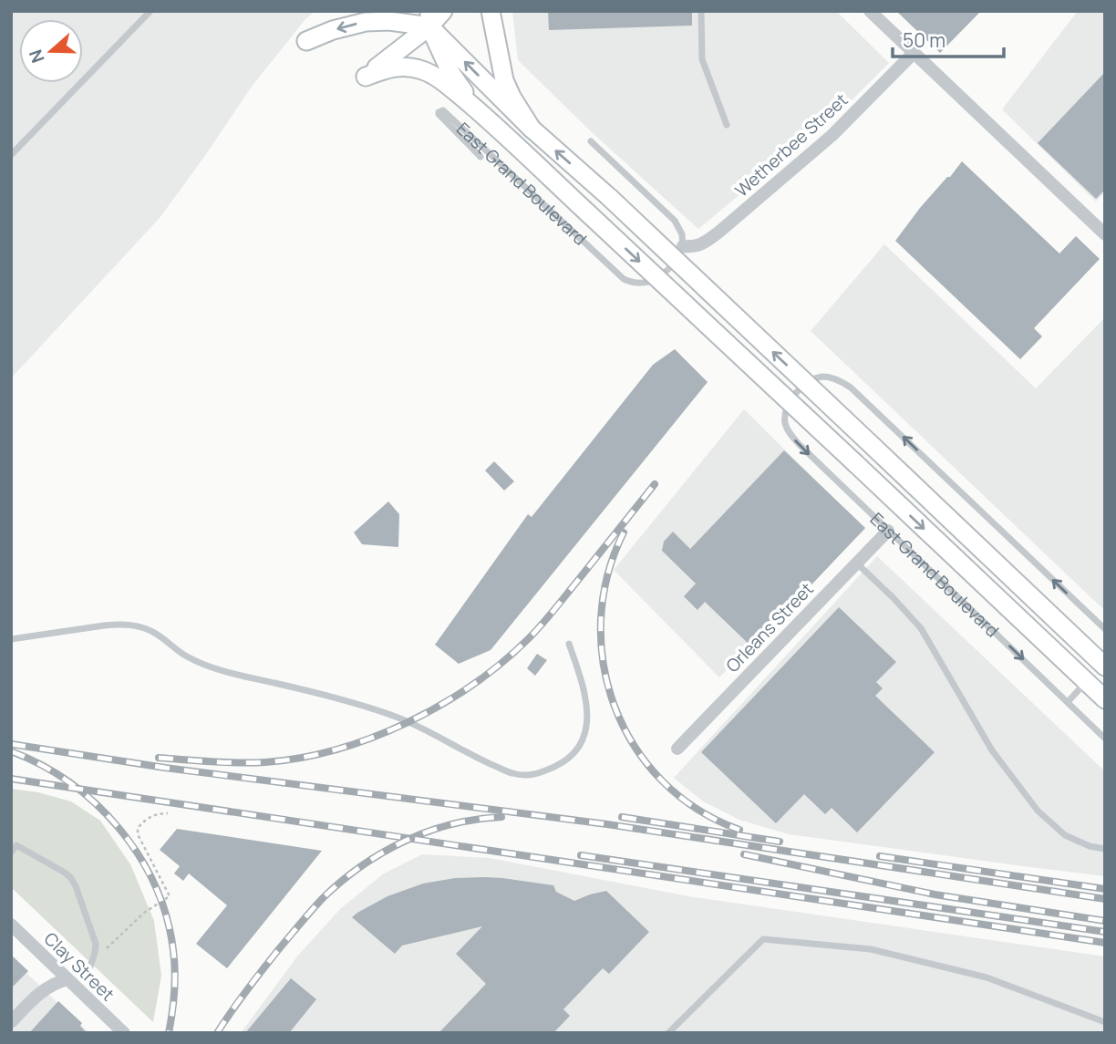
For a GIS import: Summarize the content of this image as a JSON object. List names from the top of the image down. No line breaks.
{"streets":{"main road":["East Grand Boulevard"],"street":["Wetherbee Street","Orleans Street","Clay Street"]},"crossings":[["Wetherbee Street","East Grand Boulevard"],["East Grand Boulevard","Orleans Street"]],"scale_bar":"50 m","north":"left"}
